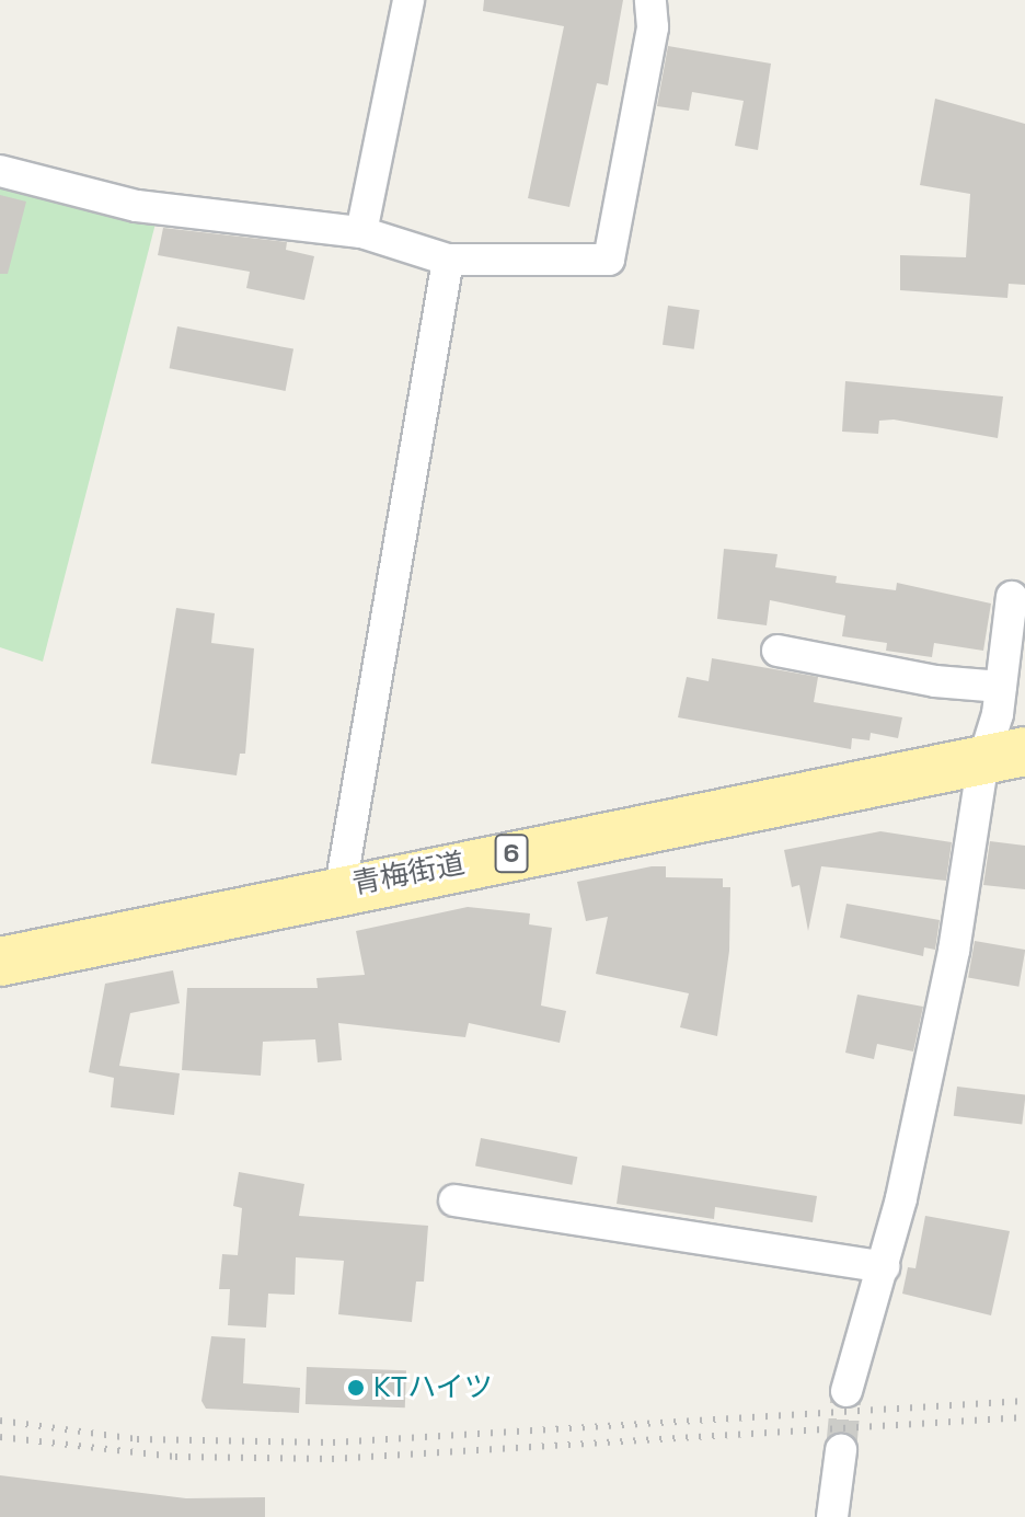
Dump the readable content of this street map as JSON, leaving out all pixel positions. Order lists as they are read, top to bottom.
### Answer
{
  "streets": {
    "main road": ["6", "青梅街道"]
  },
  "places": ["KTハイツ"]
}
